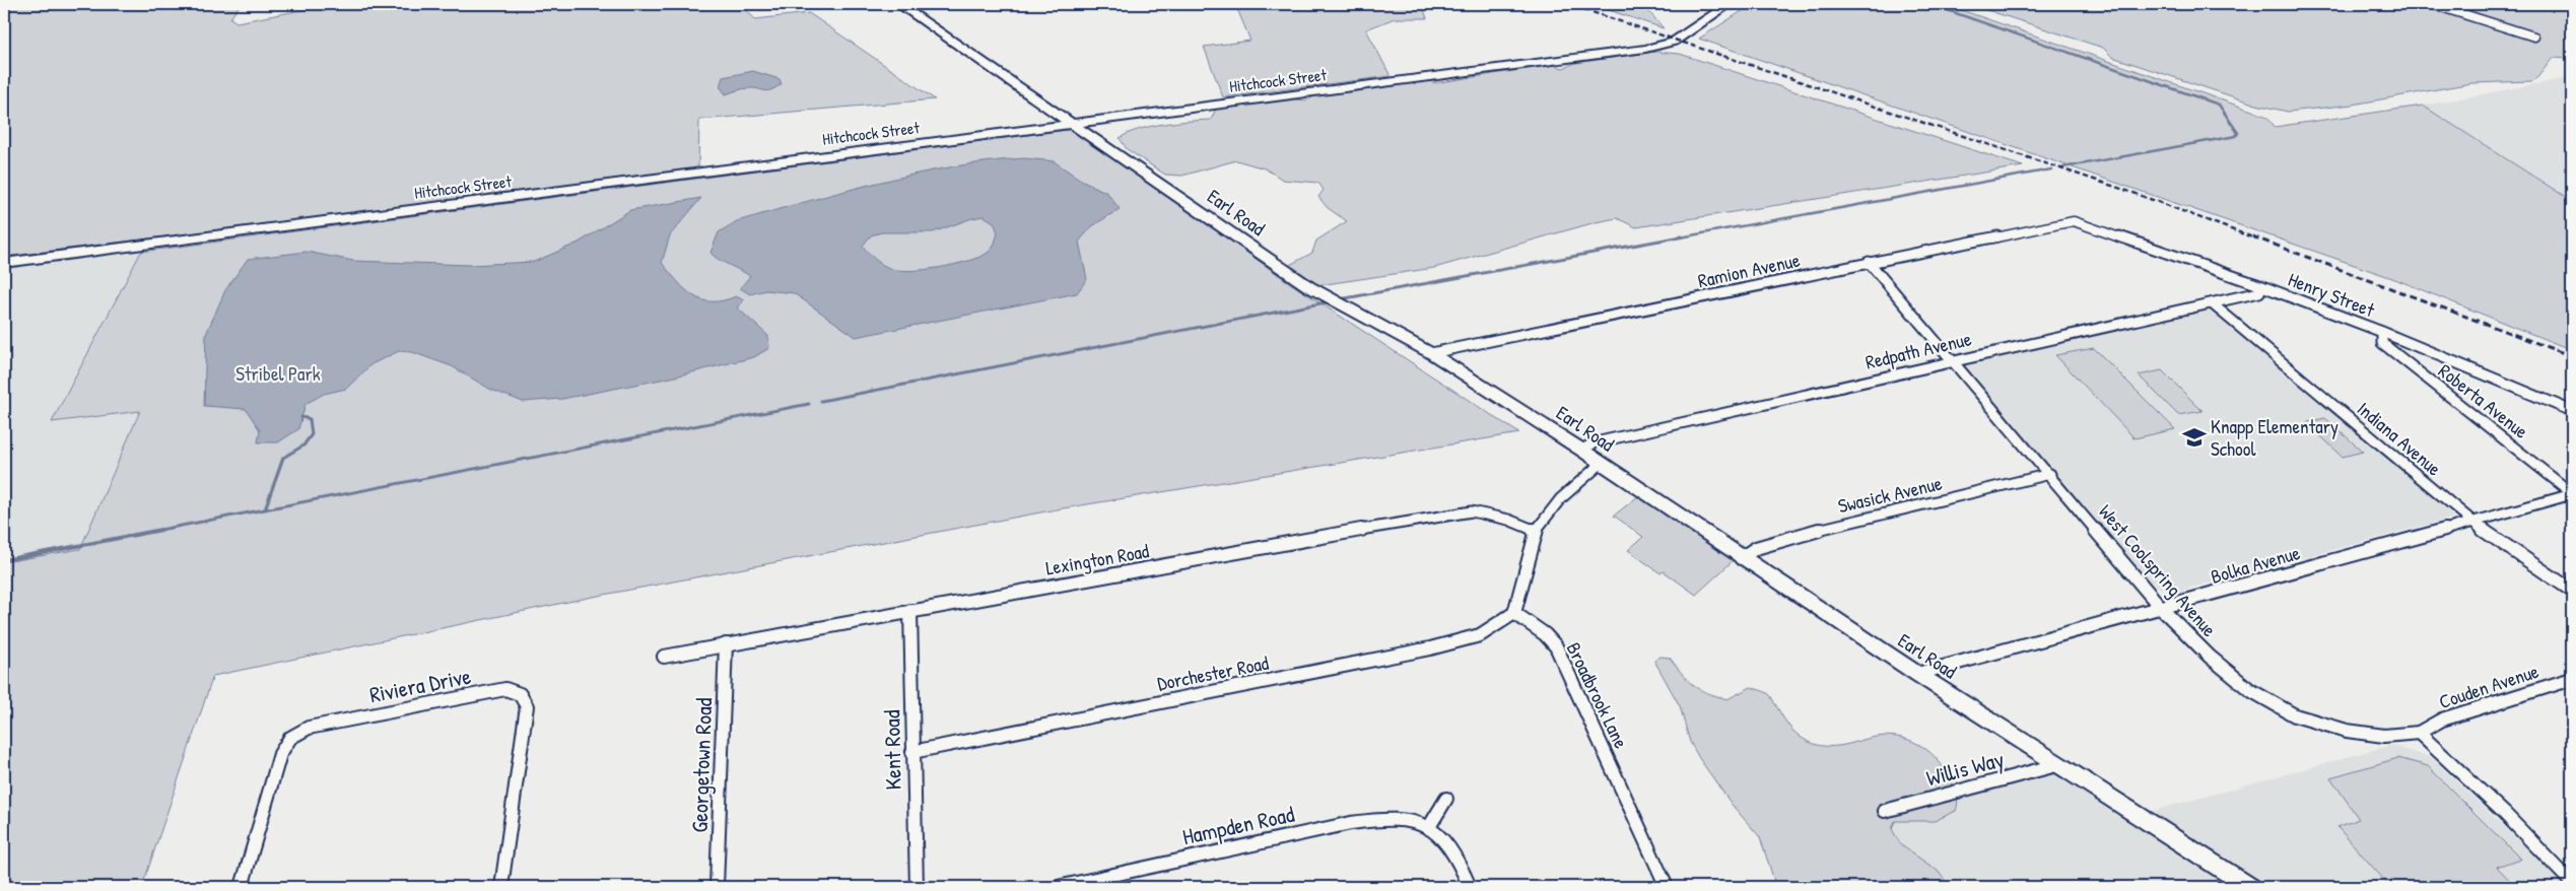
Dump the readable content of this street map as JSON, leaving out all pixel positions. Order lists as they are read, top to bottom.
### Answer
{
  "streets": {
    "street": [
      "Hitchcock Street",
      "Earl Road",
      "Ramion Avenue",
      "Henry Street",
      "Redpath Avenue",
      "Roberta Avenue",
      "Indiana Avenue",
      "Swasick Avenue",
      "Lexington Road",
      "Bolka Avenue",
      "West Coolspring Avenue",
      "Dorchester Road",
      "Riviera Drive",
      "Couden Avenue",
      "Broadbrook Lane",
      "Kent Road",
      "Georgetown Road",
      "Willis Way",
      "Hampden Road"
    ]
  },
  "crossings": [
    ["Hitchcock Street", "Earl Road"],
    ["Earl Road", "Ramion Avenue"],
    ["Earl Road", "Redpath Avenue"],
    ["Earl Road", "Swasick Avenue"],
    ["Earl Road", "Bolka Avenue"],
    ["Earl Road", "Willis Way"],
    ["Ramion Avenue", "Henry Street"],
    ["Ramion Avenue", "West Coolspring Avenue"],
    ["Henry Street", "Redpath Avenue"],
    ["Henry Street", "Roberta Avenue"],
    ["Redpath Avenue", "Indiana Avenue"],
    ["Redpath Avenue", "West Coolspring Avenue"],
    ["Roberta Avenue", "Bolka Avenue"],
    ["Indiana Avenue", "Bolka Avenue"],
    ["Swasick Avenue", "West Coolspring Avenue"],
    ["Lexington Road", "Kent Road"],
    ["Lexington Road", "Georgetown Road"],
    ["Bolka Avenue", "West Coolspring Avenue"],
    ["West Coolspring Avenue", "Couden Avenue"],
    ["Dorchester Road", "Broadbrook Lane"],
    ["Dorchester Road", "Kent Road"]
  ],
  "parks": ["Stribel Park"],
  "places": {
    "school or university": ["Knapp Elementary School"]
  }
}
